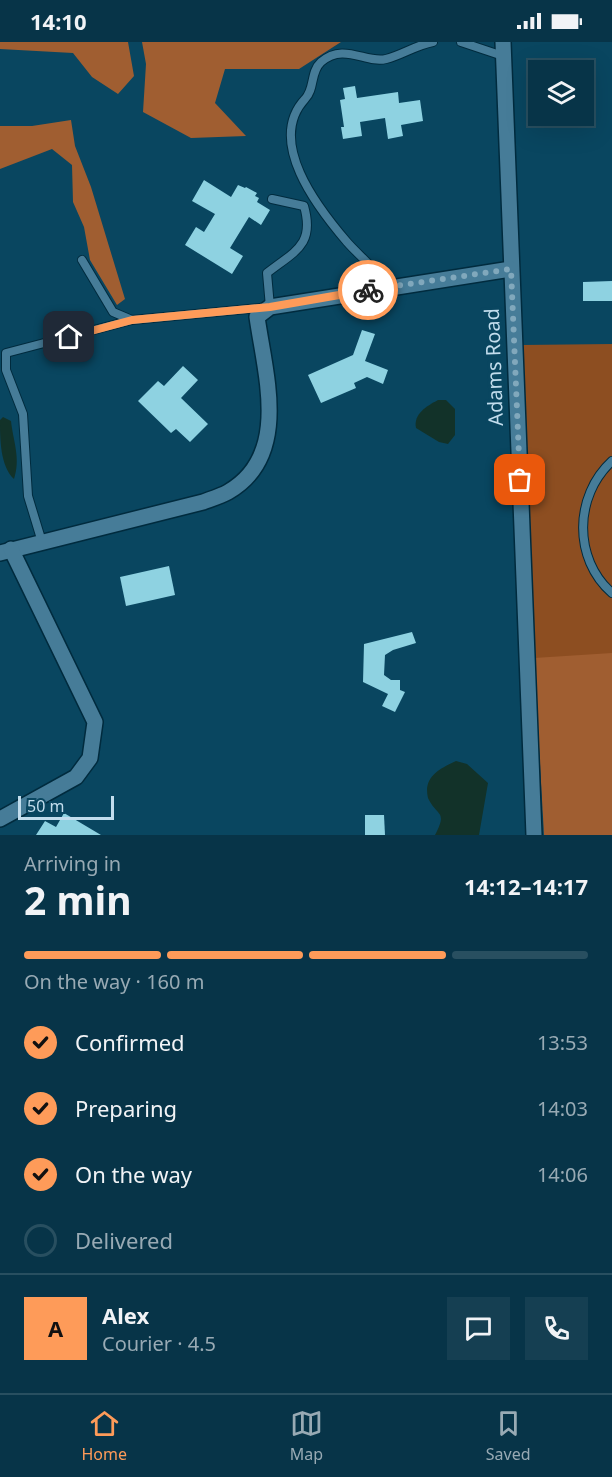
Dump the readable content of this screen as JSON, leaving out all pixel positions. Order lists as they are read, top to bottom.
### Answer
{
  "streets": {
    "street": ["Adams Road"]
  },
  "scale_bar": "50 m",
  "page": {
    "status": "14:10",
    "scale": "50 m",
    "heading": ["2 min", "Arriving in", "14:12–14:17"],
    "panel": ["Alex", "Courier · 4.5"],
    "bar": "On the way · 160 m",
    "list": [
      ["Confirmed", "13:53"],
      ["Preparing", "14:03"],
      ["On the way", "14:06"],
      "Delivered"
    ],
    "round": "A",
    "tabs": ["Home", "Map", "Saved"]
  }
}
